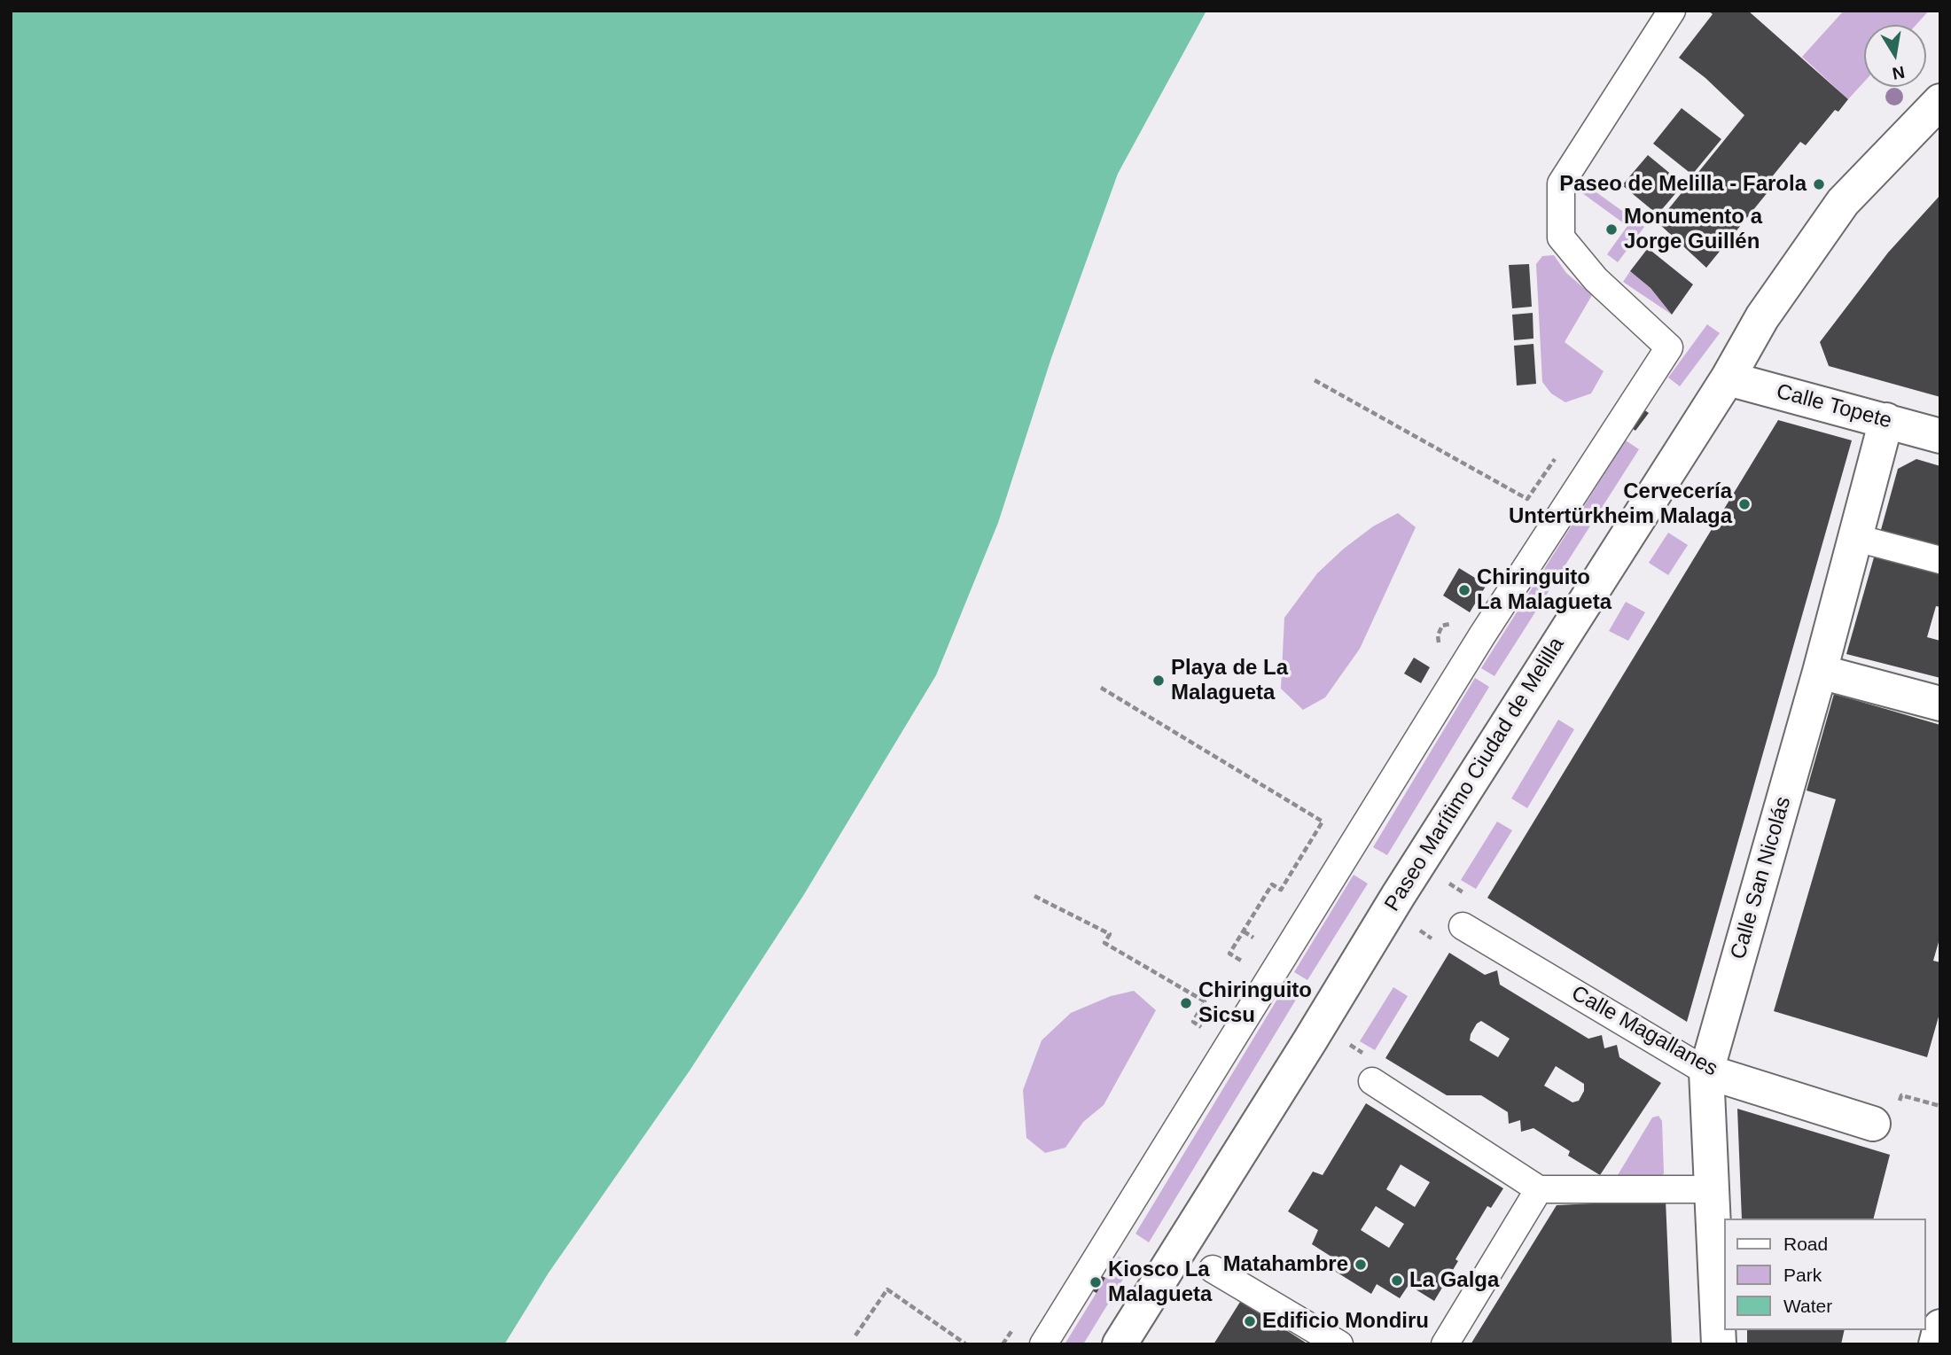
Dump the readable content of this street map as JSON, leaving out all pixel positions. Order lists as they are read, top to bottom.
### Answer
{
  "streets": {
    "street": [
      "Calle Topete",
      "Paseo Marítimo Ciudad de Melilla",
      "Calle San Nicolás",
      "Calle Magallanes"
    ]
  },
  "crossings": [
    ["Calle Topete", "Paseo Marítimo Ciudad de Melilla"],
    ["Calle Topete", "Calle San Nicolás"],
    ["Calle San Nicolás", "Calle Magallanes"]
  ],
  "places": [
    "Paseo de Melilla - Farola",
    "Monumento a Jorge Guillén",
    "Cervecería Untertürkheim Malaga",
    "Chiringuito La Malagueta",
    "Playa de La Malagueta",
    "Chiringuito Sicsu",
    "Matahambre",
    "La Galga",
    "Kiosco La Malagueta",
    "Edificio Mondiru"
  ],
  "legend": ["Road", "Park", "Water"],
  "north": "bottom"
}
